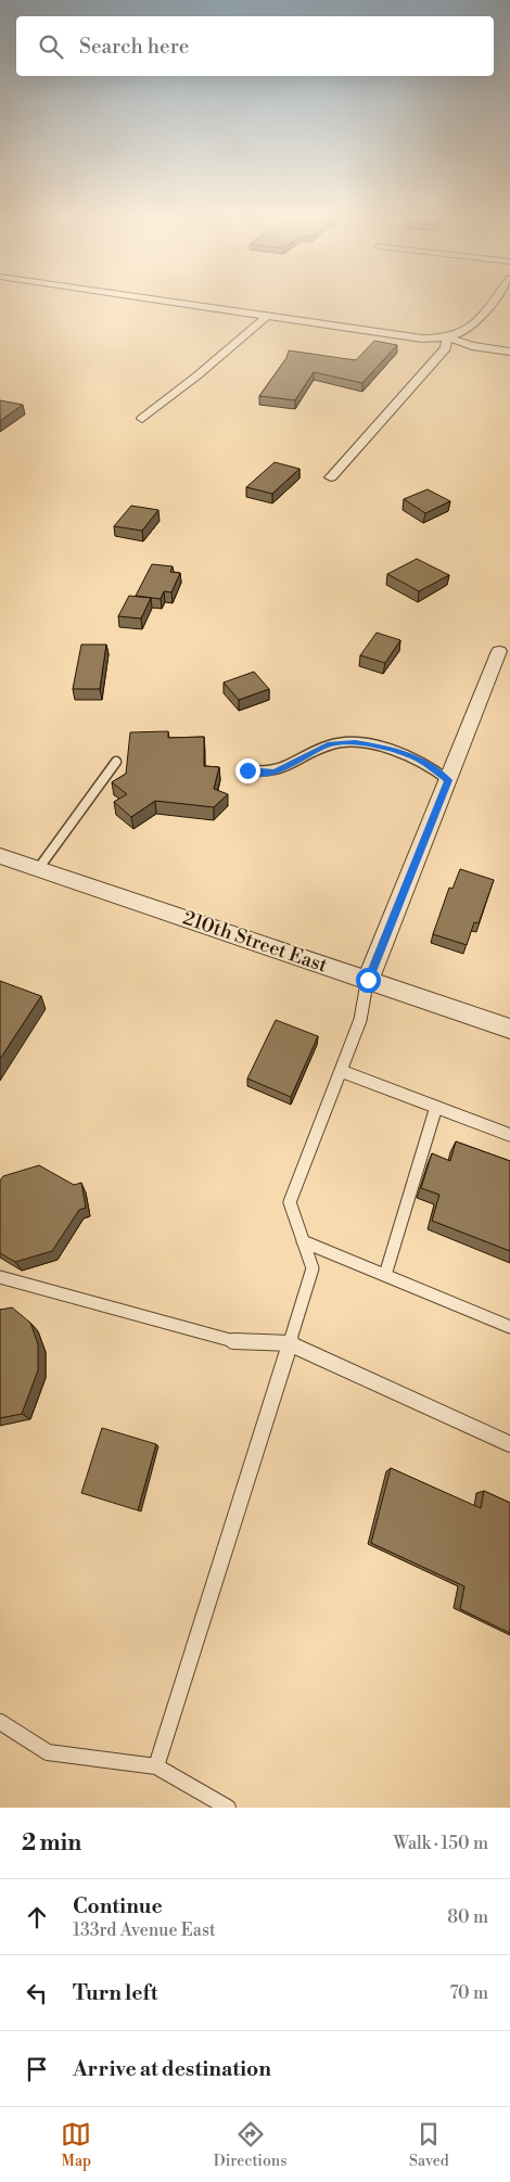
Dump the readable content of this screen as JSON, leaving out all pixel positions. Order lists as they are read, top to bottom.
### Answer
{
  "streets": {
    "street": ["210th Street East"]
  },
  "page": {
    "search": "Search here",
    "heading": ["2 min", "Walk · 150 m"],
    "list": [
      ["Continue", "133rd Avenue East", "80 m"],
      ["Turn left", "70 m"],
      "Arrive at destination"
    ],
    "nav": ["Map", "Directions", "Saved"]
  }
}
